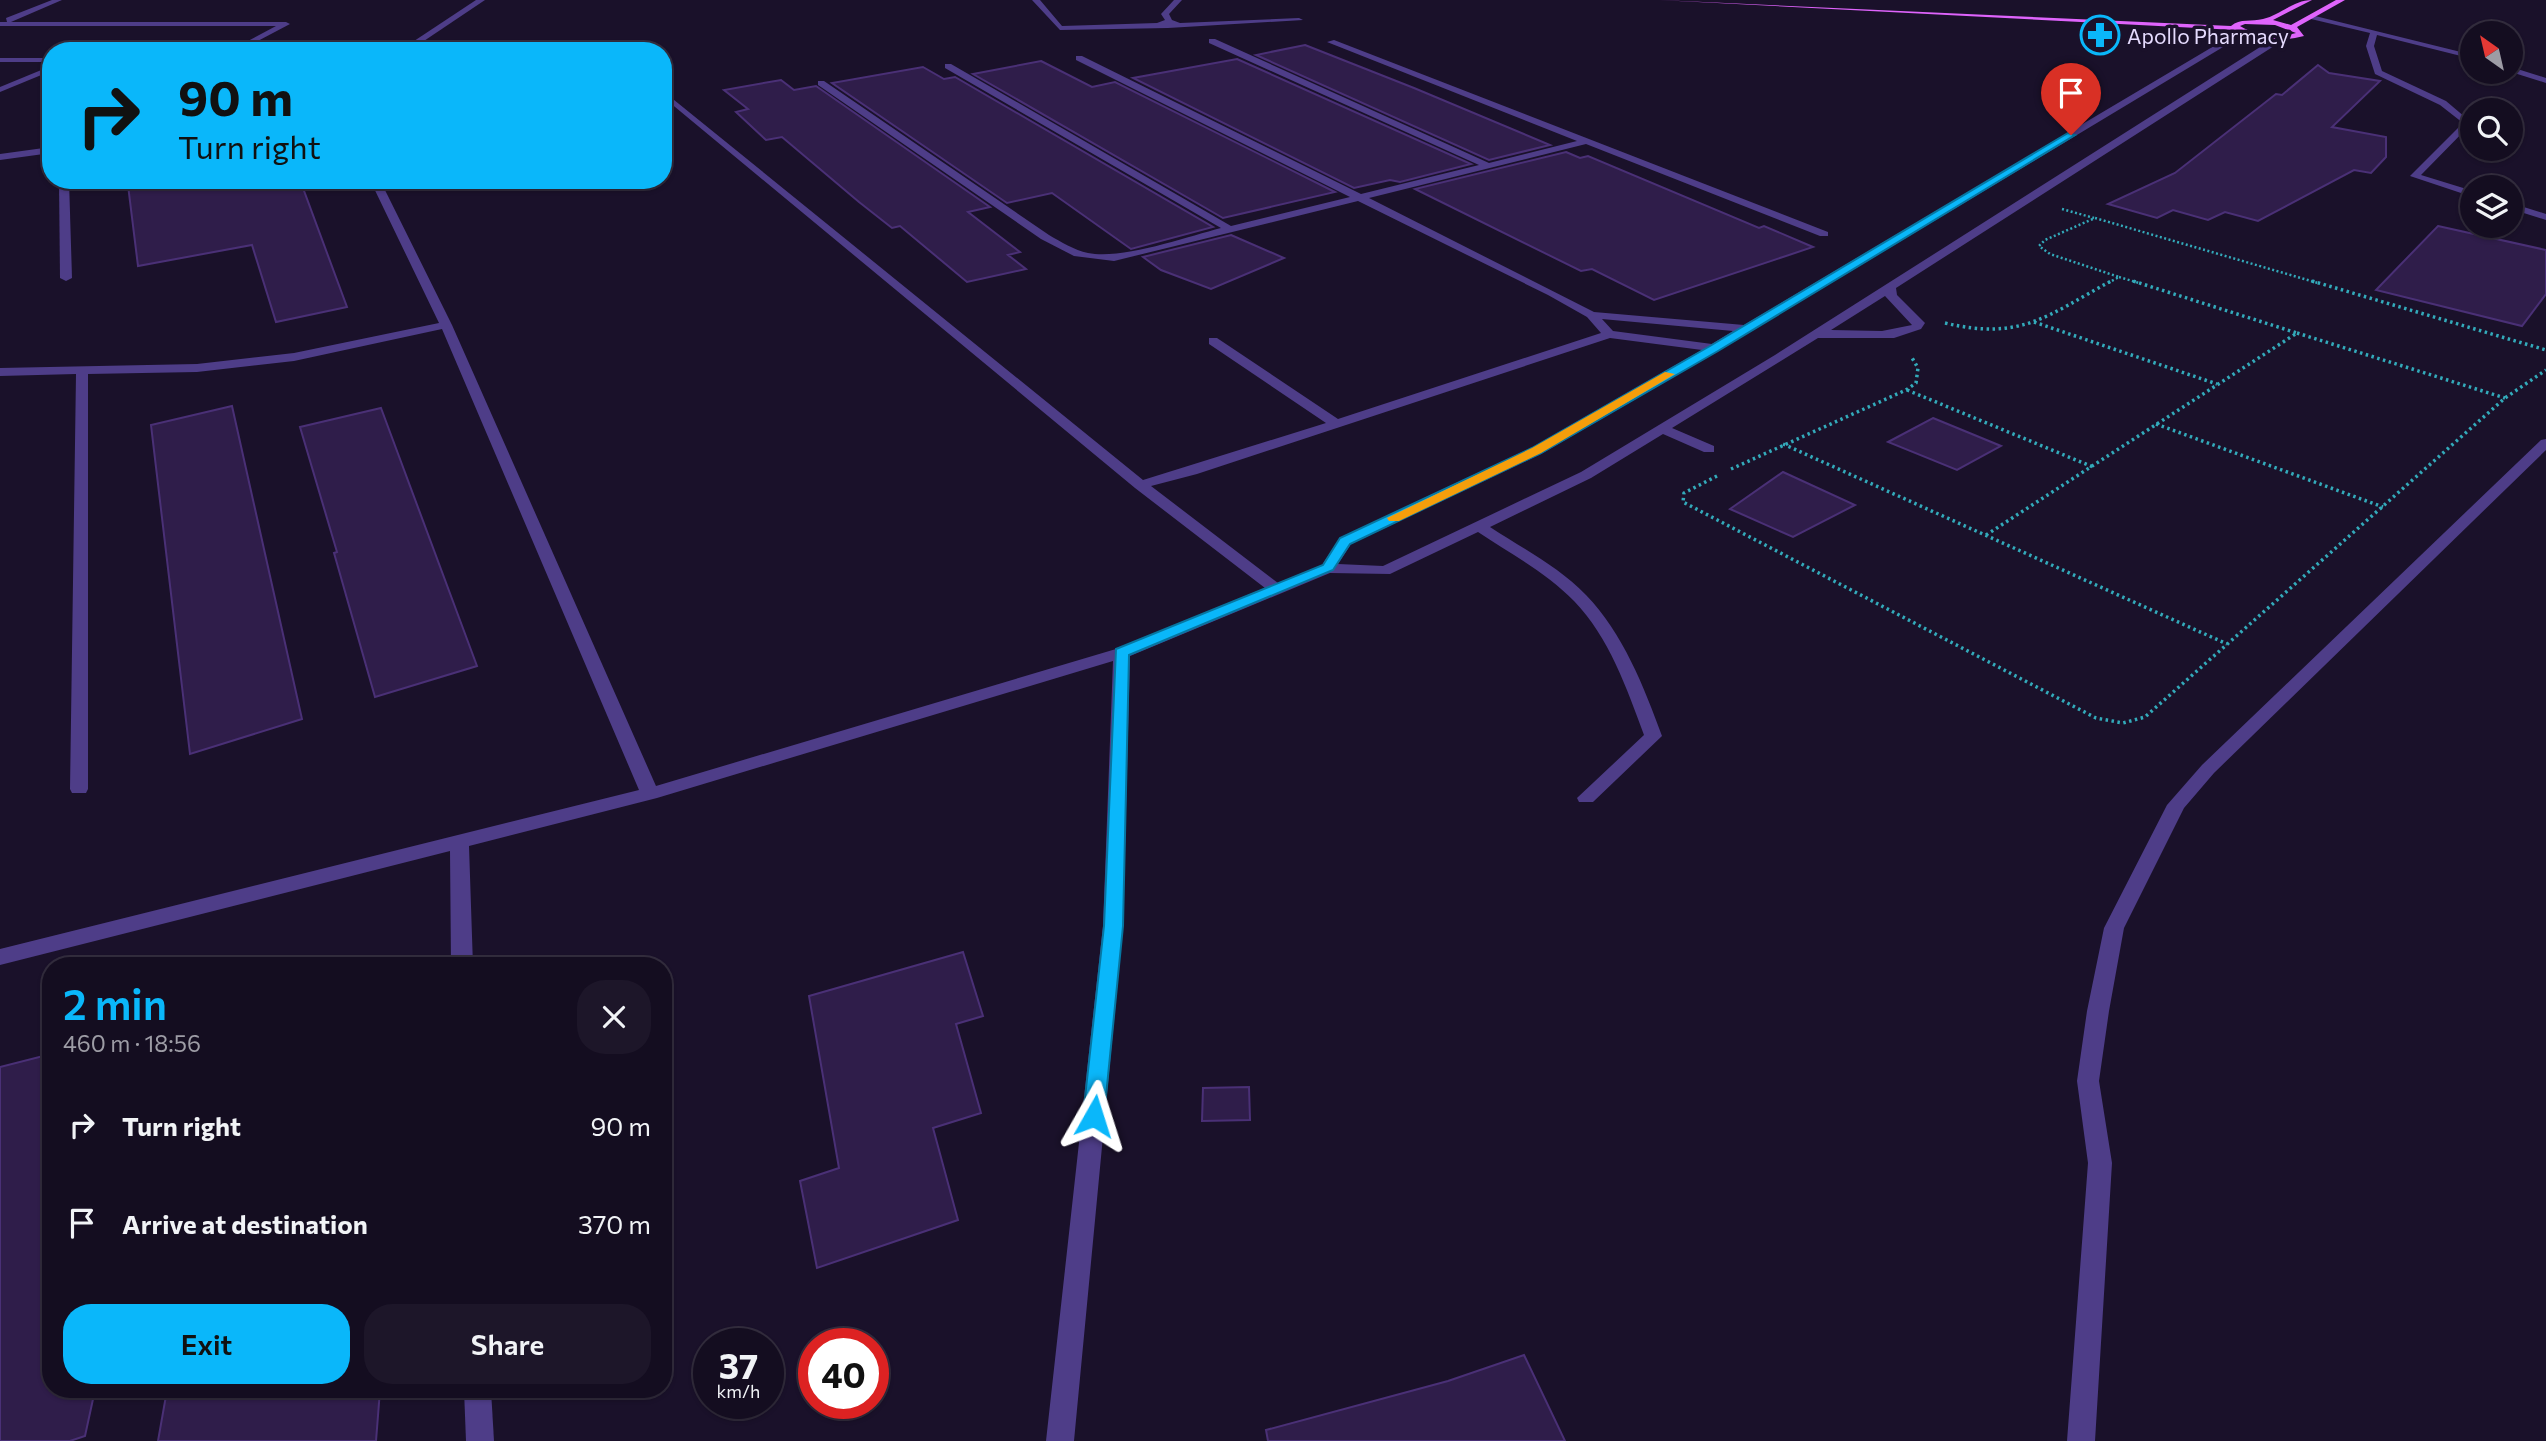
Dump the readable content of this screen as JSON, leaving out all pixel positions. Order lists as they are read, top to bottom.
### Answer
{
  "places": {
    "pharmacy": ["Apollo Pharmacy"]
  },
  "north": "top left",
  "page": {
    "turn": ["90 m", "Turn right"],
    "heading": ["2 min", "460 m · 18:56"],
    "list": [
      {
        "name": "Turn right",
        "value": "90 m"
      },
      {
        "name": "Arrive at destination",
        "value": "370 m"
      }
    ],
    "buttons": ["Exit", "Share"],
    "speed": "37 km/h",
    "limit": "40"
  }
}
